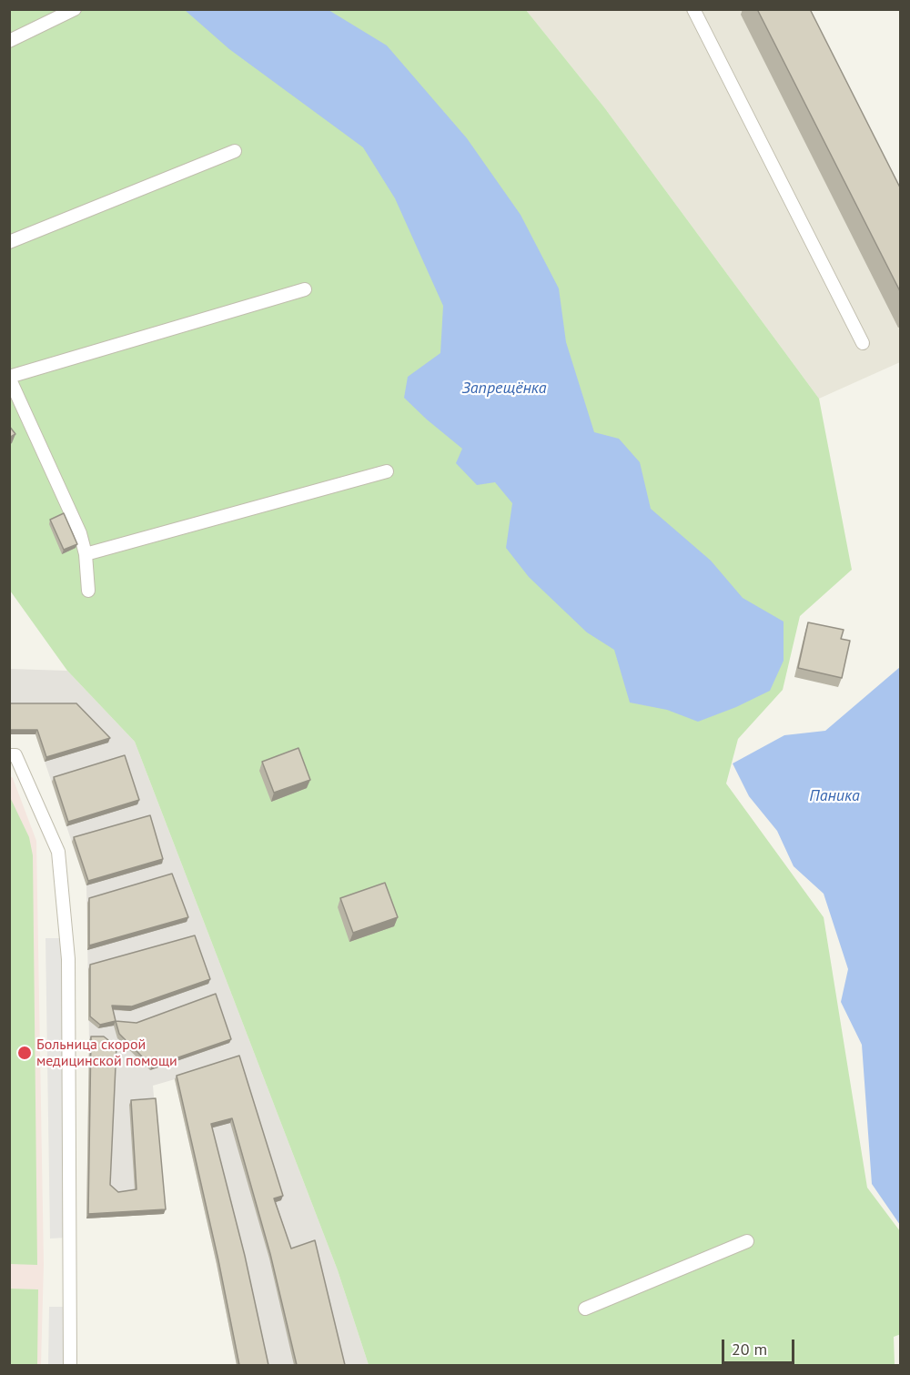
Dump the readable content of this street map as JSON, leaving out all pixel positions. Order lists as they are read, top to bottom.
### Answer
{
  "water": ["Запрещёнка", "Паника"],
  "places": ["Больница скорой медицинской помощи"],
  "scale_bar": "20 m"
}
